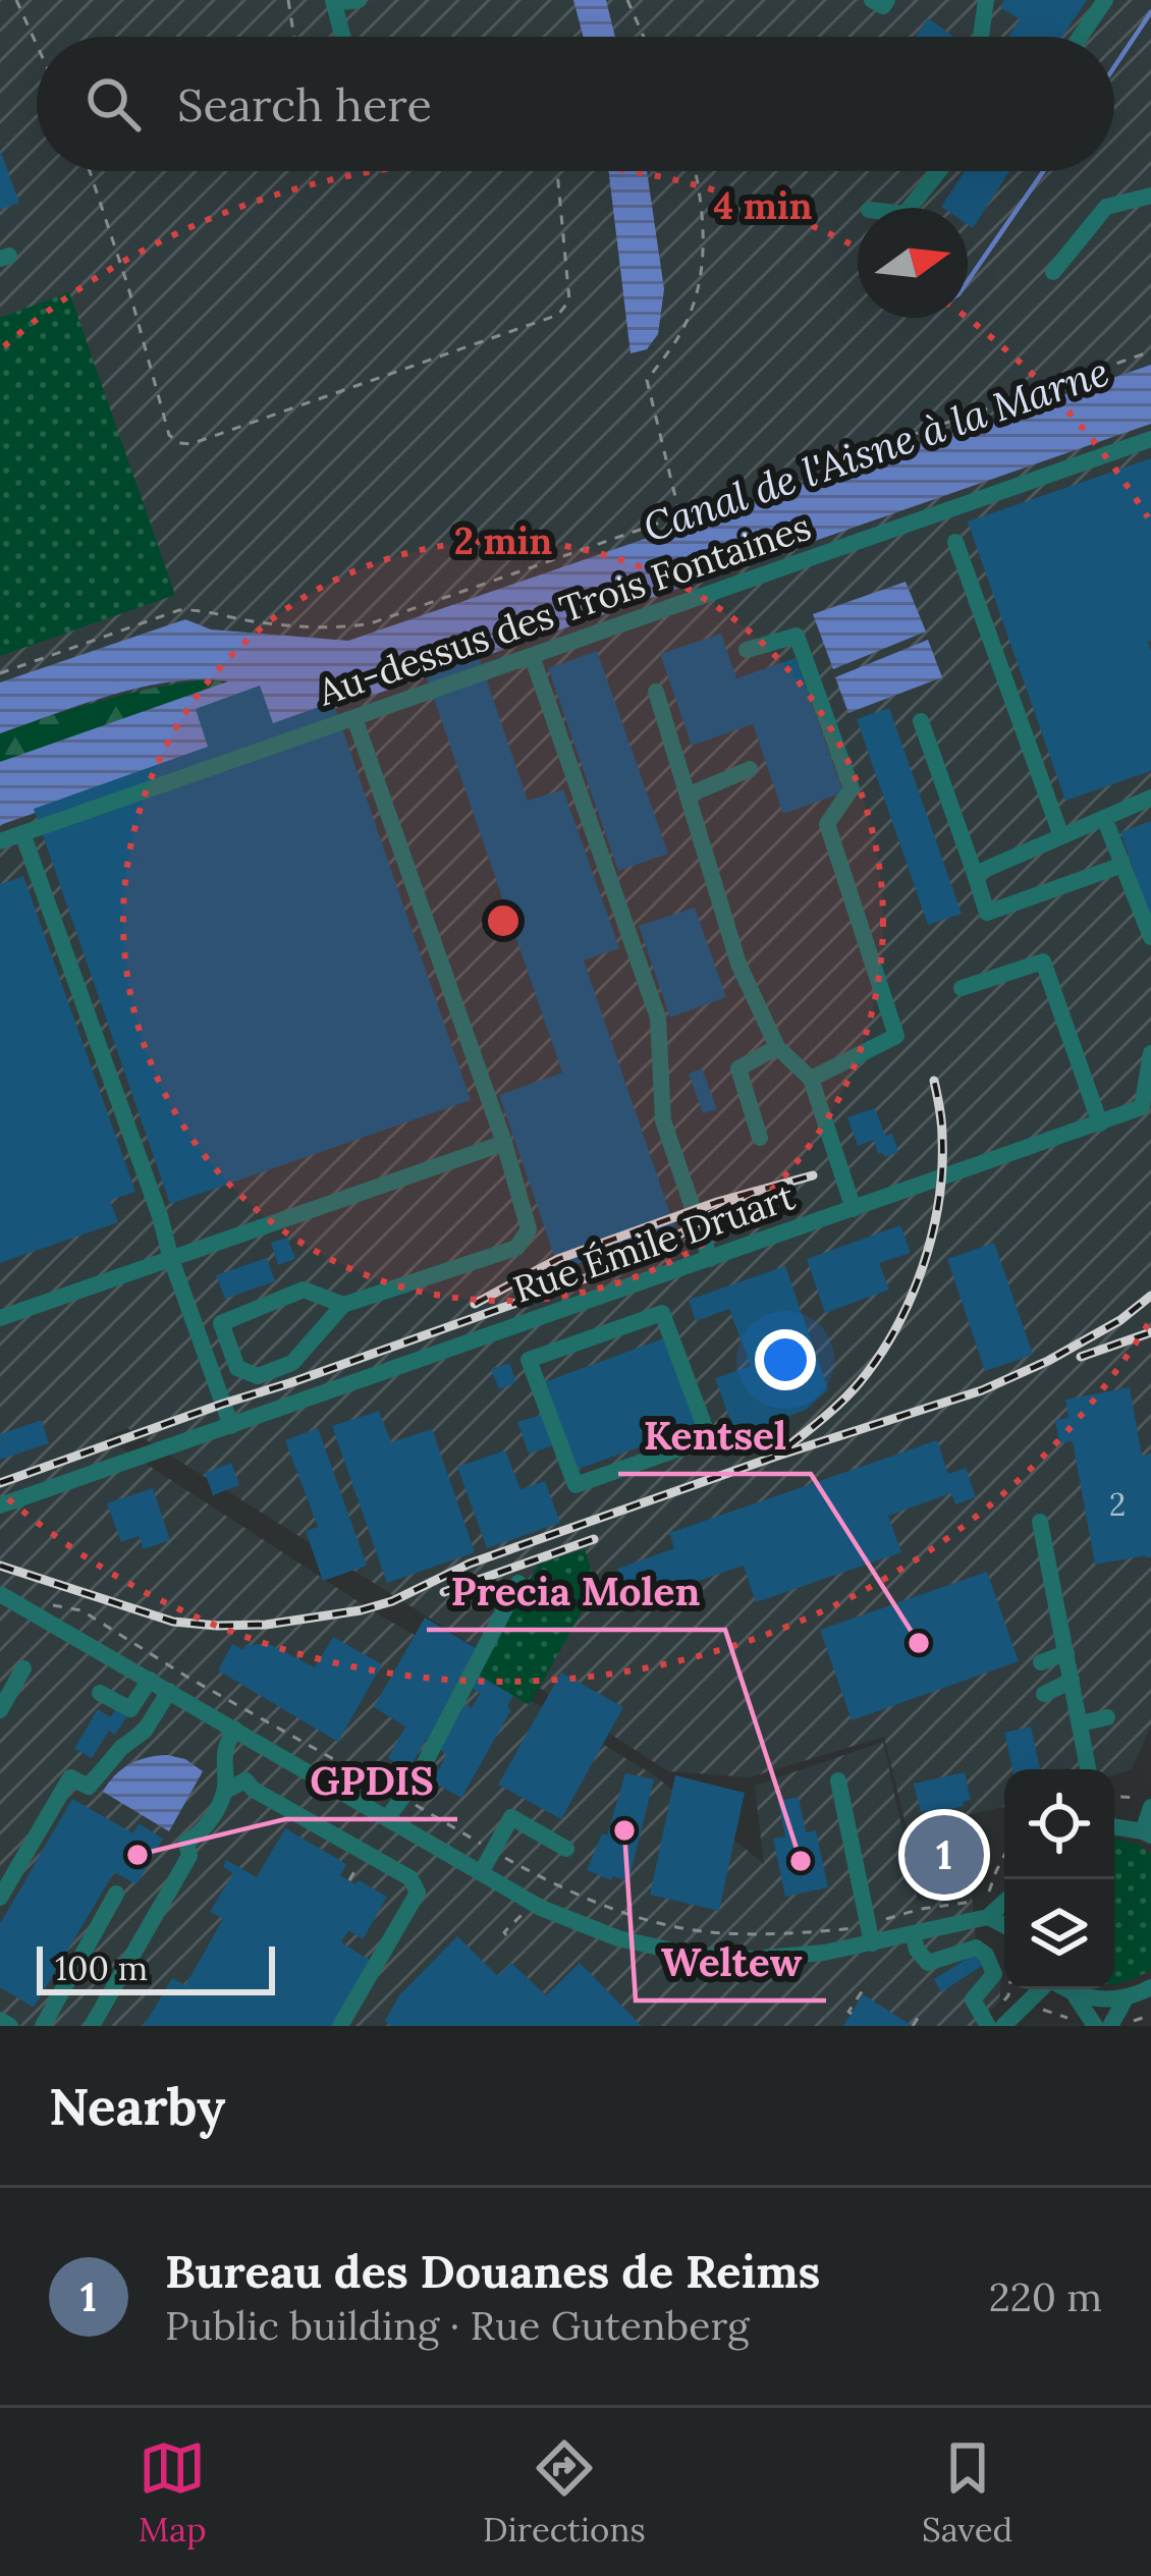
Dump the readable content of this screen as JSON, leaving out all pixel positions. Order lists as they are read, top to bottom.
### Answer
{
  "streets": {
    "street": ["Au-dessus des Trois Fontaines", "Rue Émile Druart"]
  },
  "water": ["Canal de l'Aisne à la Marne"],
  "places": [
    "Kentsel",
    "Weltew",
    "GPDIS",
    "Precia Molen"
  ],
  "house_numbers": ["2"],
  "scale_bar": "100 m",
  "north": "right",
  "page": {
    "search": "Search here",
    "pins": "1",
    "scale": "100 m",
    "heading": "Nearby",
    "list": [
      {
        "mark": "1",
        "name": "Bureau des Douanes de Reims",
        "note": "Public building · Rue Gutenberg",
        "value": "220 m"
      }
    ],
    "nav": ["Map", "Directions", "Saved"]
  },
  "rings": ["4 min", "2 min"]
}
